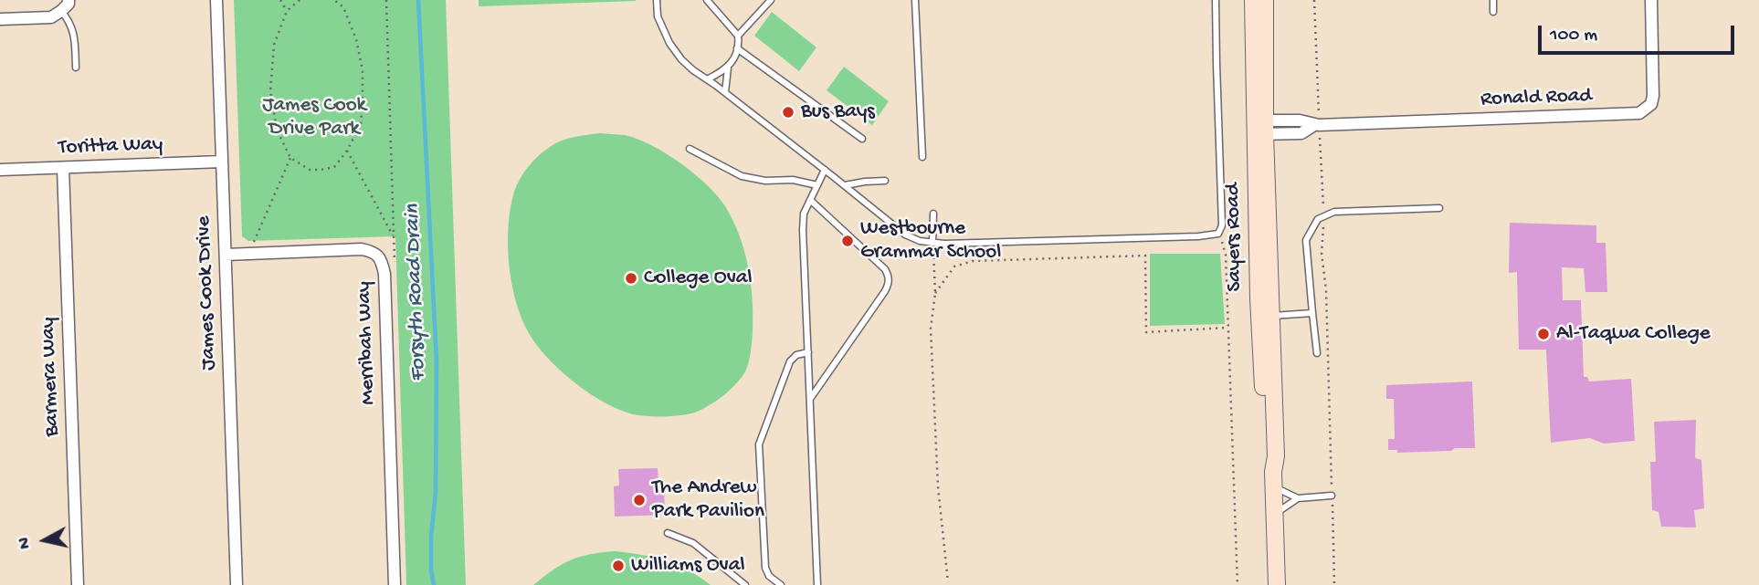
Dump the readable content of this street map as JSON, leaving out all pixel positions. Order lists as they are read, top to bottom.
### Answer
{
  "streets": {
    "main road": ["Sayers Road"],
    "street": [
      "Ronald Road",
      "Toritta Way",
      "James Cook Drive",
      "Merribah Way",
      "Barmera Way"
    ]
  },
  "crossings": [
    ["Ronald Road", "Sayers Road"],
    ["Toritta Way", "James Cook Drive"],
    ["Toritta Way", "Barmera Way"],
    ["James Cook Drive", "Merribah Way"]
  ],
  "water": ["Forsyth Road Drain"],
  "parks": ["James Cook Drive Park"],
  "places": [
    "Bus Bays",
    "Westbourne Grammar School",
    "College Oval",
    "Al-Taqwa College",
    "The Andrew Park Pavilion",
    "Williams Oval"
  ],
  "scale_bar": "100 m",
  "north": "left"
}
